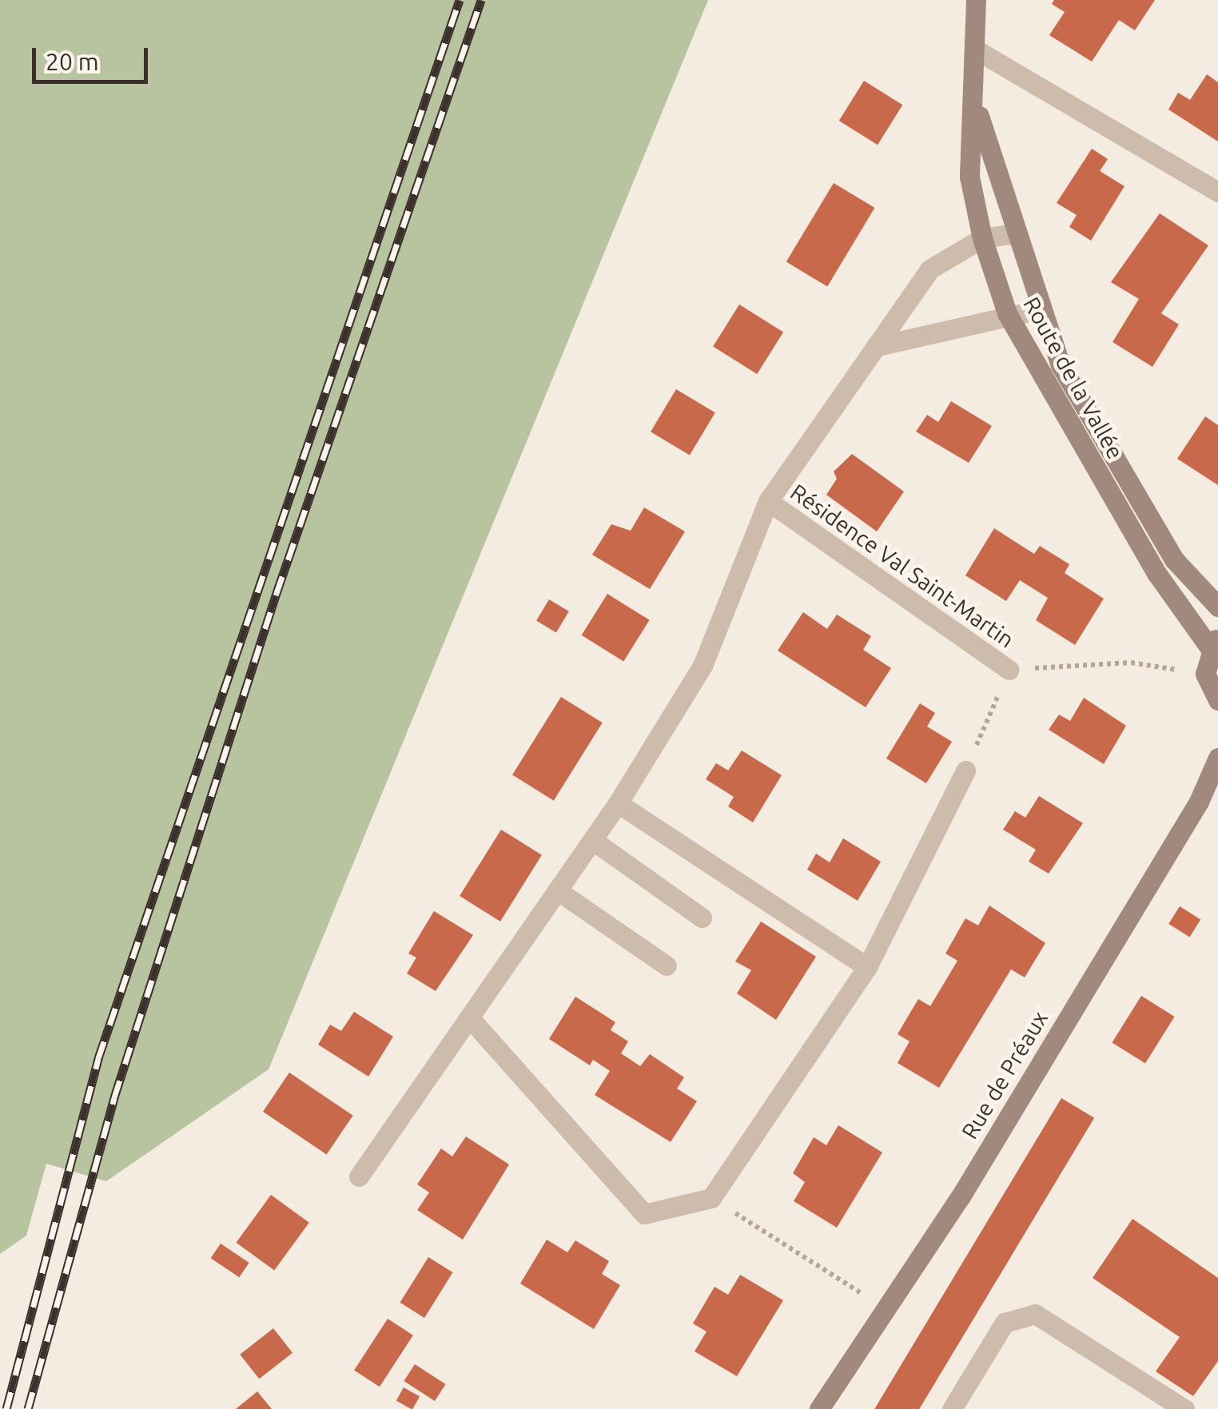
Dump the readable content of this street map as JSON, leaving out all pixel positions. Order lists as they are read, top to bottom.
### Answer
{
  "streets": {
    "street": ["Route de la Vallée", "Résidence Val Saint-Martin", "Rue de Préaux"]
  },
  "crossings": [
    ["Route de la Vallée", "Résidence Val Saint-Martin"]
  ],
  "scale_bar": "20 m"
}
